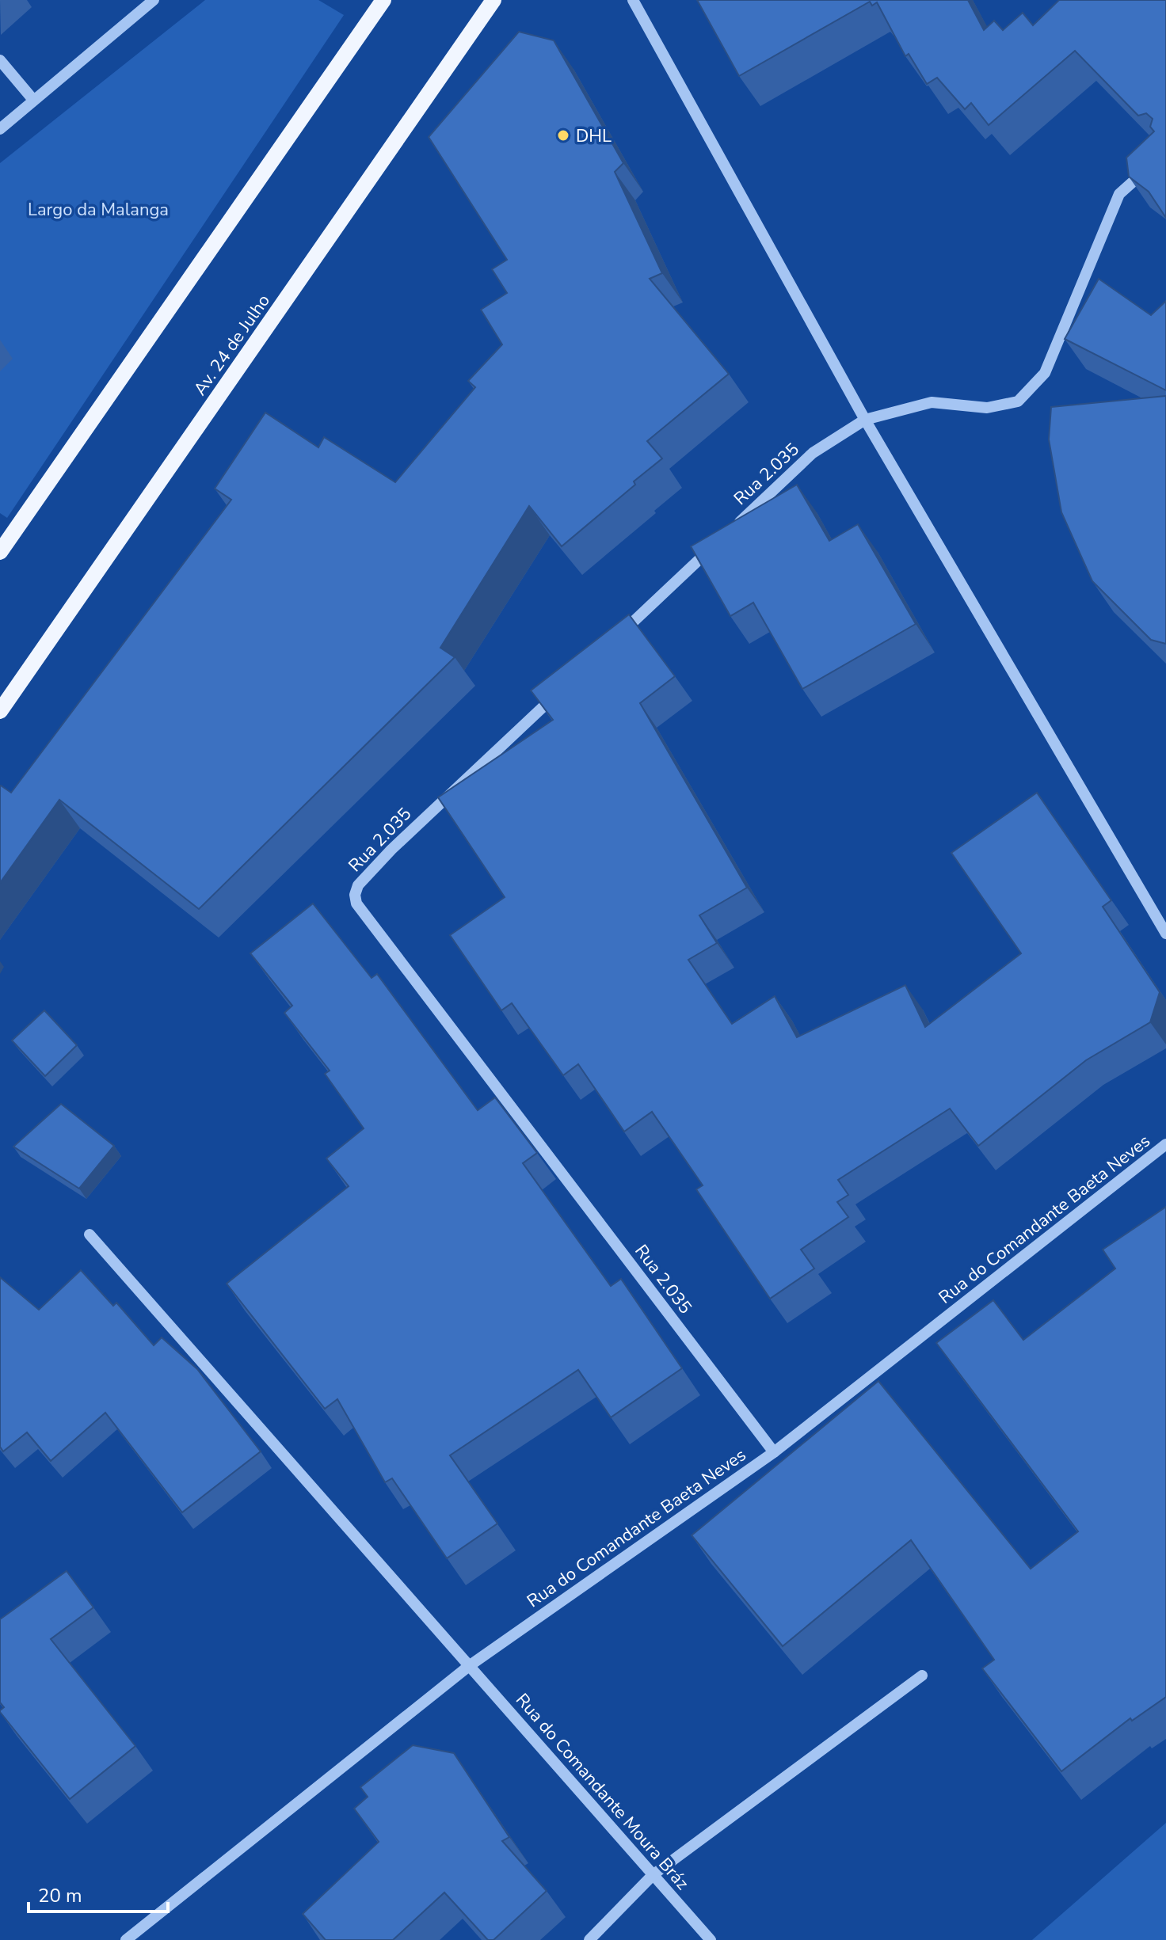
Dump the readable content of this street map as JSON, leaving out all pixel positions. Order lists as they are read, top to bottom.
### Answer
{
  "streets": {
    "main road": ["Av. 24 de Julho"],
    "street": ["Rua 2.035", "Rua do Comandante Baeta Neves", "Rua do Comandante Moura Bráz"]
  },
  "crossings": [
    ["Rua 2.035", "Rua do Comandante Baeta Neves"],
    ["Rua do Comandante Baeta Neves", "Rua do Comandante Moura Bráz"]
  ],
  "parks": ["Largo da Malanga"],
  "places": ["DHL"],
  "scale_bar": "20 m"
}
